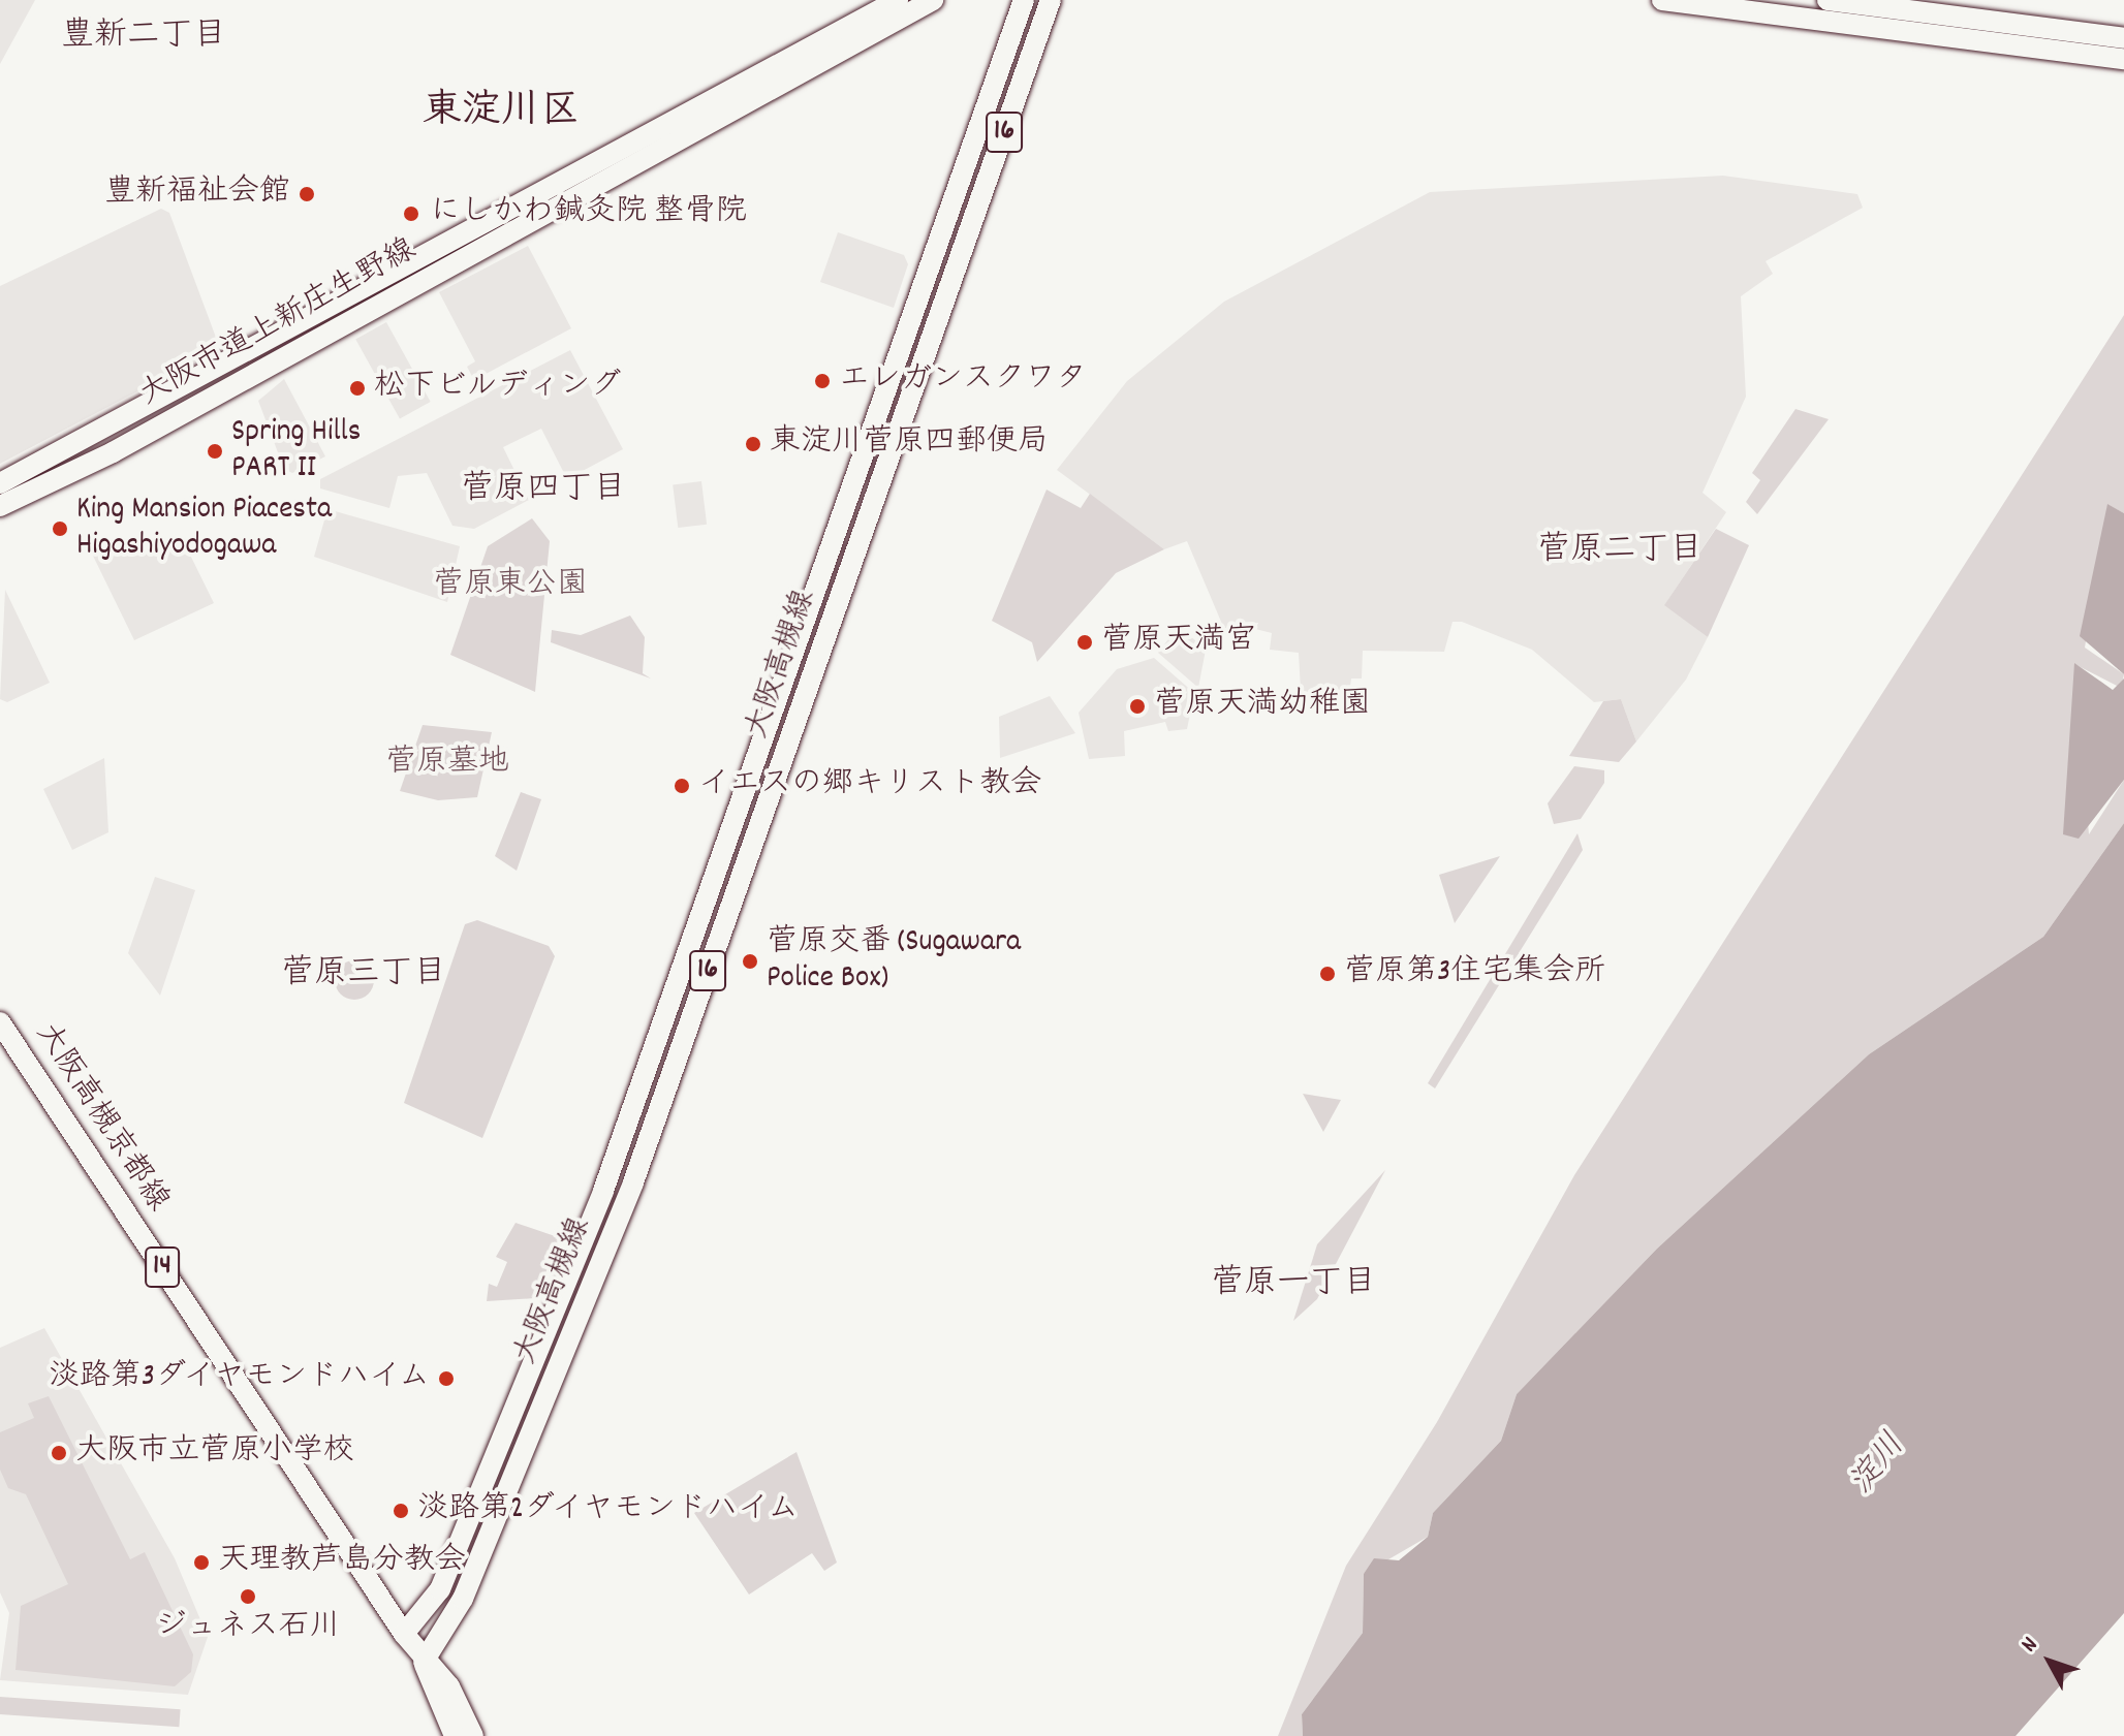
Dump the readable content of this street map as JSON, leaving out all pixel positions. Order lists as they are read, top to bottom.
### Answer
{
  "streets": {
    "main road": [
      "16",
      "大阪市道上新庄生野線",
      "大阪高槻線",
      "大阪高槻京都線",
      "14"
    ]
  },
  "crossings": [
    ["大阪高槻線", "大阪高槻京都線"]
  ],
  "districts": [
    "豊新二丁目",
    "東淀川区",
    "菅原四丁目",
    "菅原二丁目",
    "菅原三丁目",
    "菅原一丁目"
  ],
  "water": ["淀川"],
  "parks": ["菅原東公園", "菅原墓地"],
  "places": [
    "豊新福祉会館",
    "にしかわ鍼灸院 整骨院",
    "エレガンスクワタ",
    "松下ビルディング",
    "東淀川菅原四郵便局",
    "Spring Hills PART II",
    "King Mansion Piacesta Higashiyodogawa",
    "菅原天満宮",
    "菅原天満幼稚園",
    "イエスの郷キリスト教会",
    "菅原交番 (Sugawara Police Box)",
    "菅原第3住宅集会所",
    "淡路第3ダイヤモンドハイム",
    "大阪市立菅原小学校",
    "淡路第2ダイヤモンドハイム",
    "天理教芦島分教会",
    "ジュネス石川"
  ],
  "north": "top left"
}
